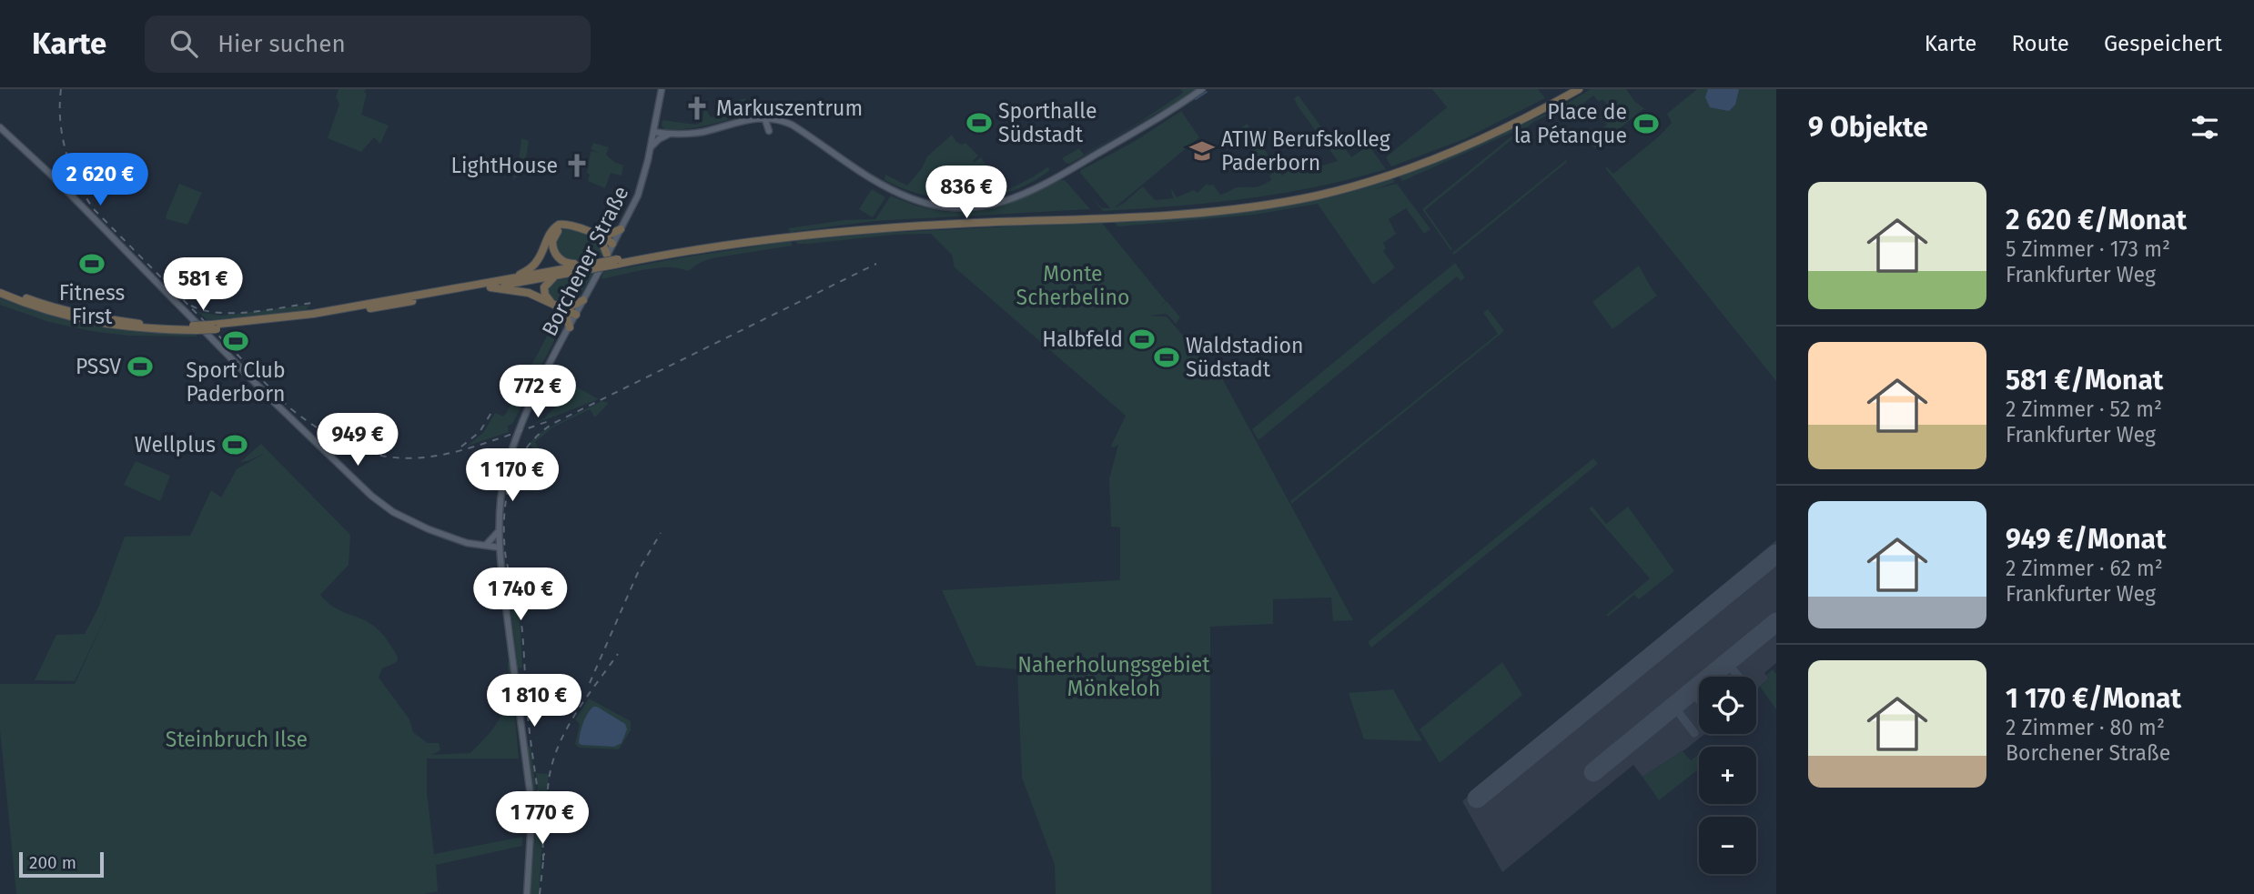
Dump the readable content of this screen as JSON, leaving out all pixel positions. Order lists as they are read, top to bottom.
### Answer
{
  "streets": {
    "main road": ["Borchener Straße"]
  },
  "parks": ["Monte Scherbelino", "Naherholungsgebiet Mönkeloh", "Steinbruch Ilse"],
  "places": {
    "church": ["Markuszentrum", "LightHouse"],
    "sports": [
      "Sporthalle Südstadt",
      "Place de la Pétanque",
      "Fitness First",
      "Halbfeld",
      "Sport Club Paderborn",
      "Waldstadion Südstadt",
      "PSSV",
      "Wellplus"
    ],
    "school or university": ["ATIW Berufskolleg Paderborn"]
  },
  "scale_bar": "200 m",
  "page": {
    "header": "Karte",
    "search": "Hier suchen",
    "nav": ["Karte", "Route", "Gespeichert"],
    "heading": "9 Objekte",
    "price": [
      "2 620 €",
      "836 €",
      "581 €",
      "772 €",
      "949 €",
      "1 170 €",
      "1 740 €",
      "1 810 €",
      "1 770 €"
    ],
    "list": [
      {
        "name": "2 620 €/Monat",
        "note": "5 Zimmer · 173 m² · Frankfurter Weg"
      },
      {
        "name": "581 €/Monat",
        "note": "2 Zimmer · 52 m² · Frankfurter Weg"
      },
      {
        "name": "949 €/Monat",
        "note": "2 Zimmer · 62 m² · Frankfurter Weg"
      },
      {
        "name": "1 170 €/Monat",
        "note": "2 Zimmer · 80 m² · Borchener Straße"
      }
    ],
    "map_buttons": ["+", "−"],
    "scale": "200 m"
  }
}
